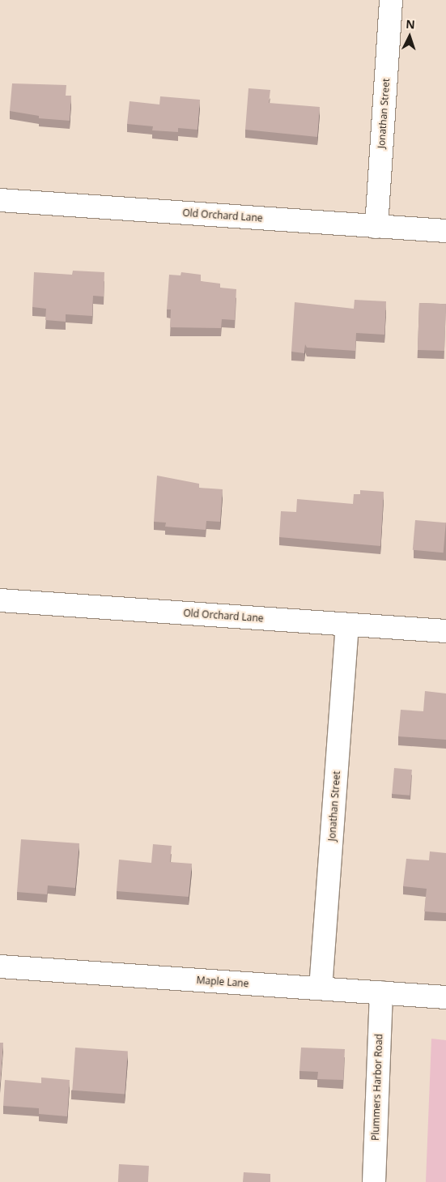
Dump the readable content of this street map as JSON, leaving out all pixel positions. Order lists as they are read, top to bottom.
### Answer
{
  "streets": {
    "street": [
      "Jonathan Street",
      "Old Orchard Lane",
      "Maple Lane",
      "Plummers Harbor Road"
    ]
  },
  "crossings": [
    ["Jonathan Street", "Old Orchard Lane"],
    ["Jonathan Street", "Maple Lane"],
    ["Maple Lane", "Plummers Harbor Road"]
  ],
  "north": "top"
}
